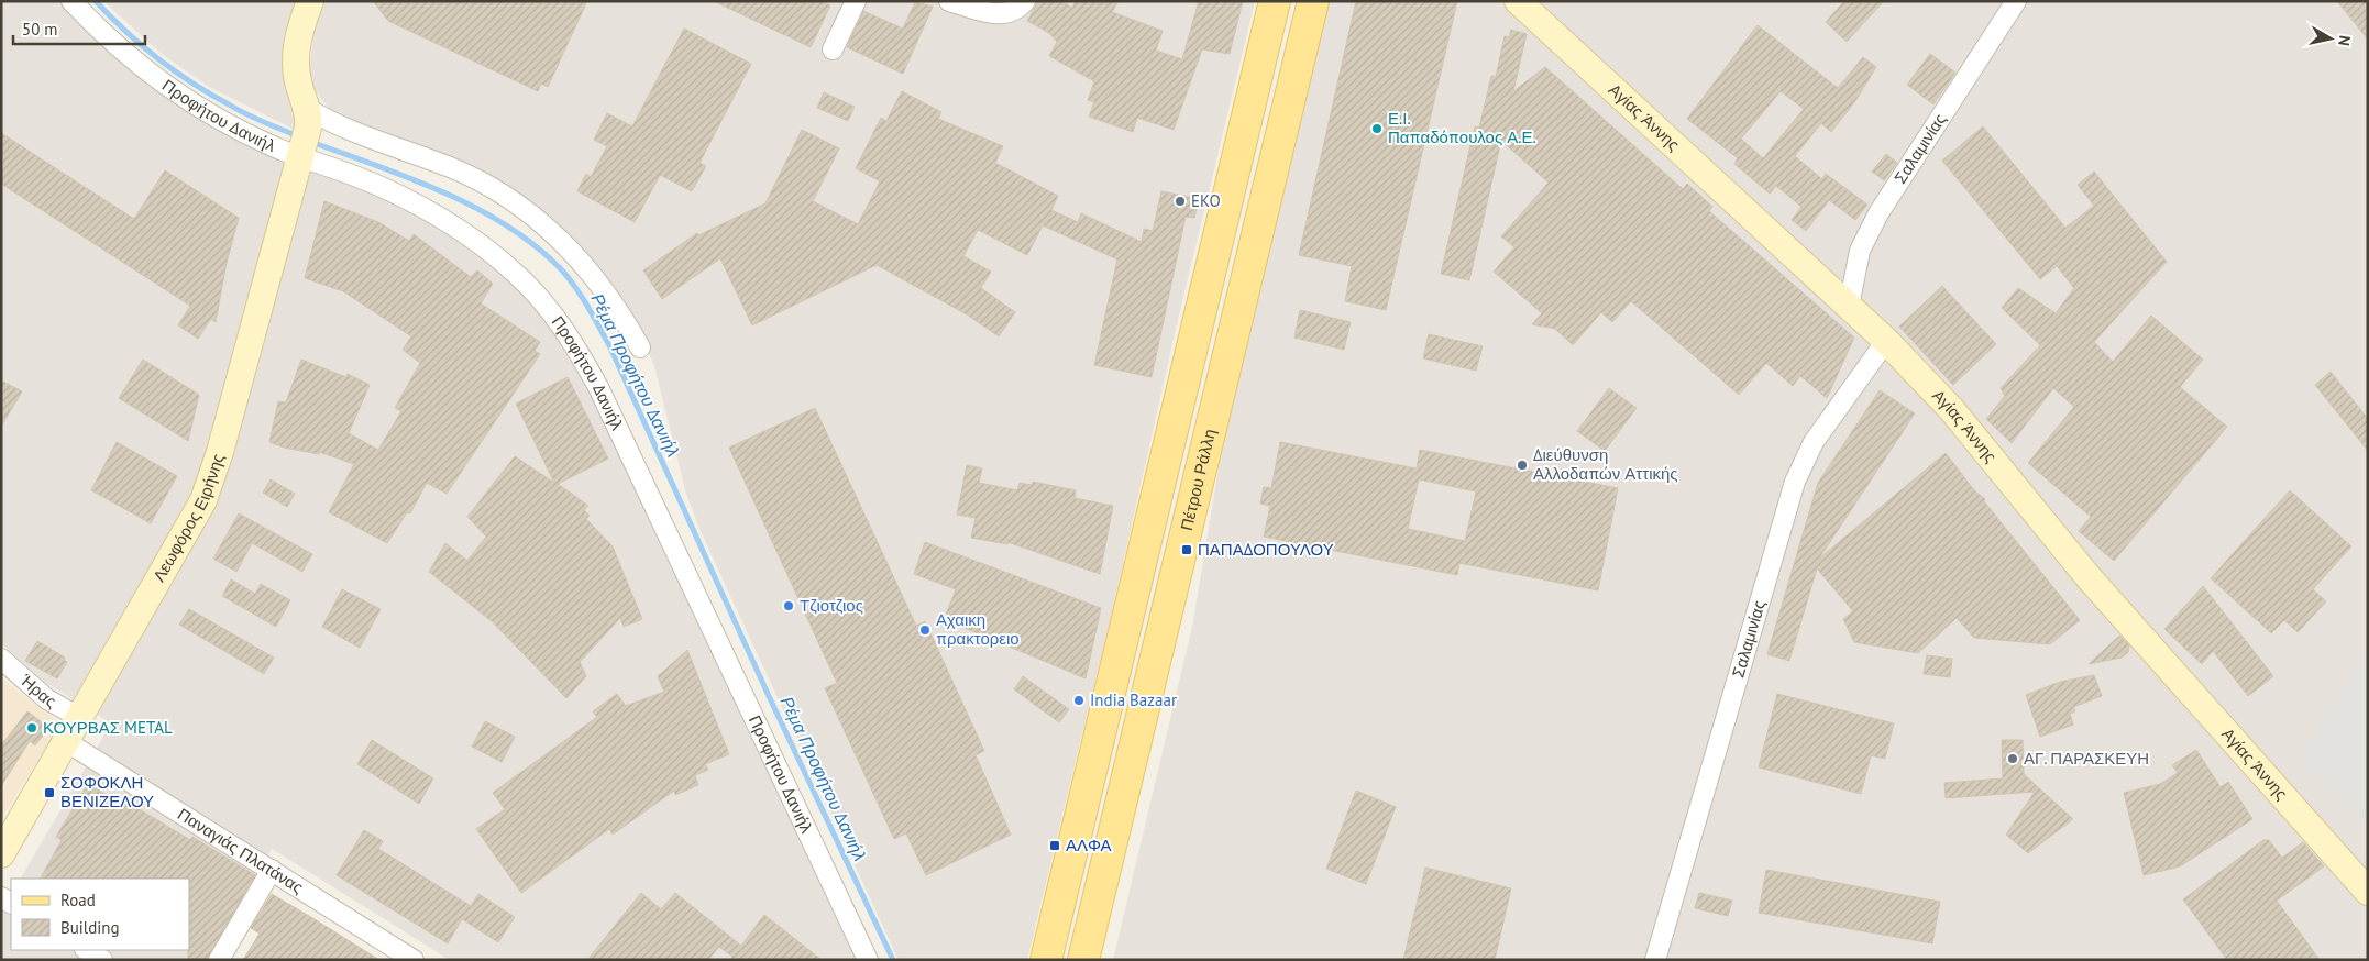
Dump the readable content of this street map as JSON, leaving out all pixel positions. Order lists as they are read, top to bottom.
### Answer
{
  "streets": {
    "main road": ["Πέτρου Ράλλη"],
    "street": [
      "Προφήτου Δανιήλ",
      "Αγίας Άννης",
      "Σαλαμινίας",
      "Λεωφόρος Ειρήνης",
      "Ήρας",
      "Παναγιάς Πλατάνας"
    ]
  },
  "crossings": [
    ["Προφήτου Δανιήλ", "Λεωφόρος Ειρήνης"],
    ["Αγίας Άννης", "Σαλαμινίας"],
    ["Λεωφόρος Ειρήνης", "Ήρας"],
    ["Λεωφόρος Ειρήνης", "Παναγιάς Πλατάνας"]
  ],
  "water": ["Ρέμα Προφήτου Δανιήλ"],
  "places": {
    "other": [
      "Ε.Ι. Παπαδόπουλος Α.Ε.",
      "EKO",
      "Διεύθυνση Αλλοδαπών Αττικής",
      "Τζιοτζιος",
      "Αχαικη πρακτορειο",
      "India Bazaar",
      "ΚΟΥΡΒΑΣ METAL",
      "ΑΓ. ΠΑΡΑΣΚΕΥΗ"
    ],
    "transit": ["ΠΑΠΑΔΟΠΟΥΛΟΥ", "ΣΟΦΟΚΛΗ ΒΕΝΙΖΕΛΟΥ", "ΑΛΦΑ"]
  },
  "legend": ["Road", "Building"],
  "scale_bar": "50 m",
  "north": "right"
}
